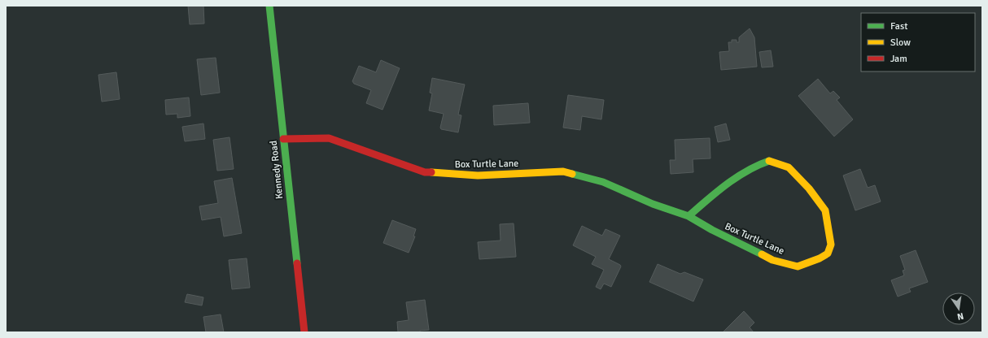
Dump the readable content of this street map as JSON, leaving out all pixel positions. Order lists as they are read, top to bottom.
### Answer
{
  "streets": {
    "street": ["Box Turtle Lane", "Kennedy Road"]
  },
  "crossings": [
    ["Box Turtle Lane", "Kennedy Road"]
  ],
  "legend": ["Fast", "Slow", "Jam"],
  "north": "bottom"
}
